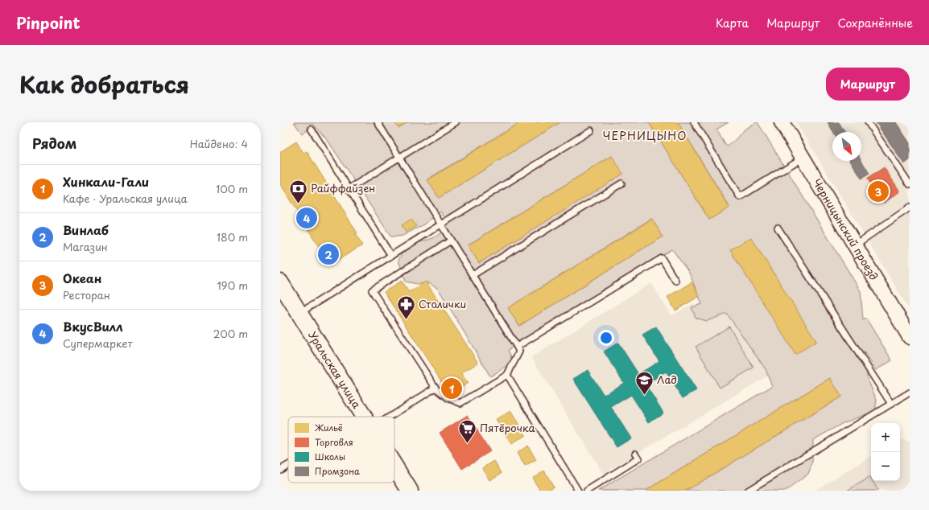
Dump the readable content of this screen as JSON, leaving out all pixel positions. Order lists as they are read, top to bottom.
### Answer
{
  "streets": {
    "main road": ["Уральская улица"],
    "street": ["Черницынский проезд"]
  },
  "districts": ["ЧЕРНИЦЫНО"],
  "places": {
    "bank": ["Райффайзен"],
    "pharmacy": ["Столички"],
    "school or university": ["Лад"],
    "supermarket": ["Пятёрочка"]
  },
  "legend": [
    "Жильё",
    "Торговля",
    "Школы",
    "Промзона"
  ],
  "north": "bottom right",
  "page": {
    "header": "Pinpoint",
    "nav": ["Карта", "Маршрут", "Сохранённые"],
    "title": "Как добраться",
    "buttons": "Маршрут",
    "heading": ["Рядом", "Найдено: 4"],
    "list": [
      {
        "mark": "1",
        "name": "Хинкали-Гали",
        "note": "Кафе · Уральская улица",
        "value": "100 m"
      },
      {
        "mark": "2",
        "name": "Винлаб",
        "note": "Магазин",
        "value": "180 m"
      },
      {
        "mark": "3",
        "name": "Океан",
        "note": "Ресторан",
        "value": "190 m"
      },
      {
        "mark": "4",
        "name": "ВкусВилл",
        "note": "Супермаркет",
        "value": "200 m"
      }
    ],
    "pins": [
      "3",
      "4",
      "2",
      "1"
    ],
    "map_buttons": ["+", "−"]
  }
}
